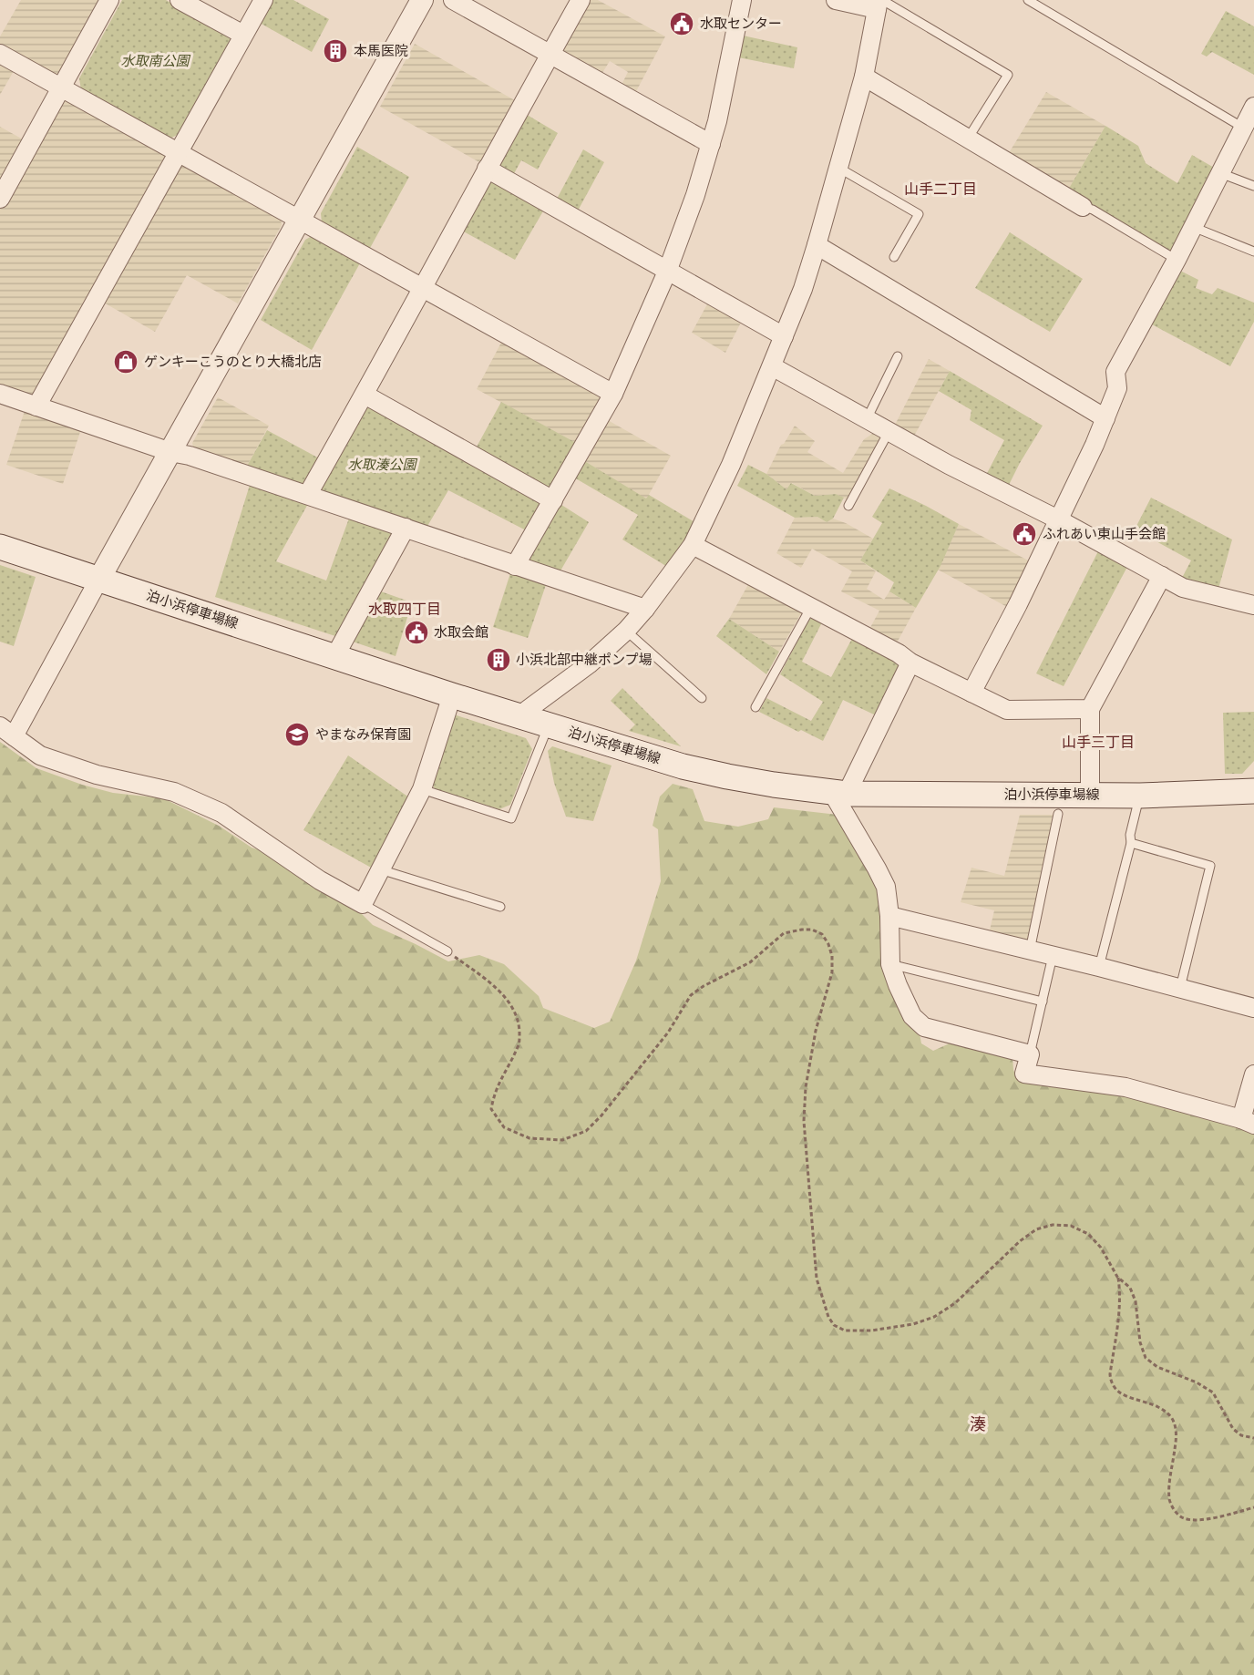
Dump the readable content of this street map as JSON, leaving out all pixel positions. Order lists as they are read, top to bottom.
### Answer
{
  "streets": {
    "main road": ["泊小浜停車場線"]
  },
  "districts": [
    "山手二丁目",
    "水取四丁目",
    "山手三丁目",
    "湊"
  ],
  "parks": ["水取南公園", "水取湊公園"],
  "places": {
    "public building": ["水取センター", "ふれあい東山手会館", "水取会館"],
    "building": ["本馬医院", "小浜北部中継ポンプ場"],
    "shop": ["ゲンキーこうのとり大橋北店"],
    "school or university": ["やまなみ保育園"]
  }
}
